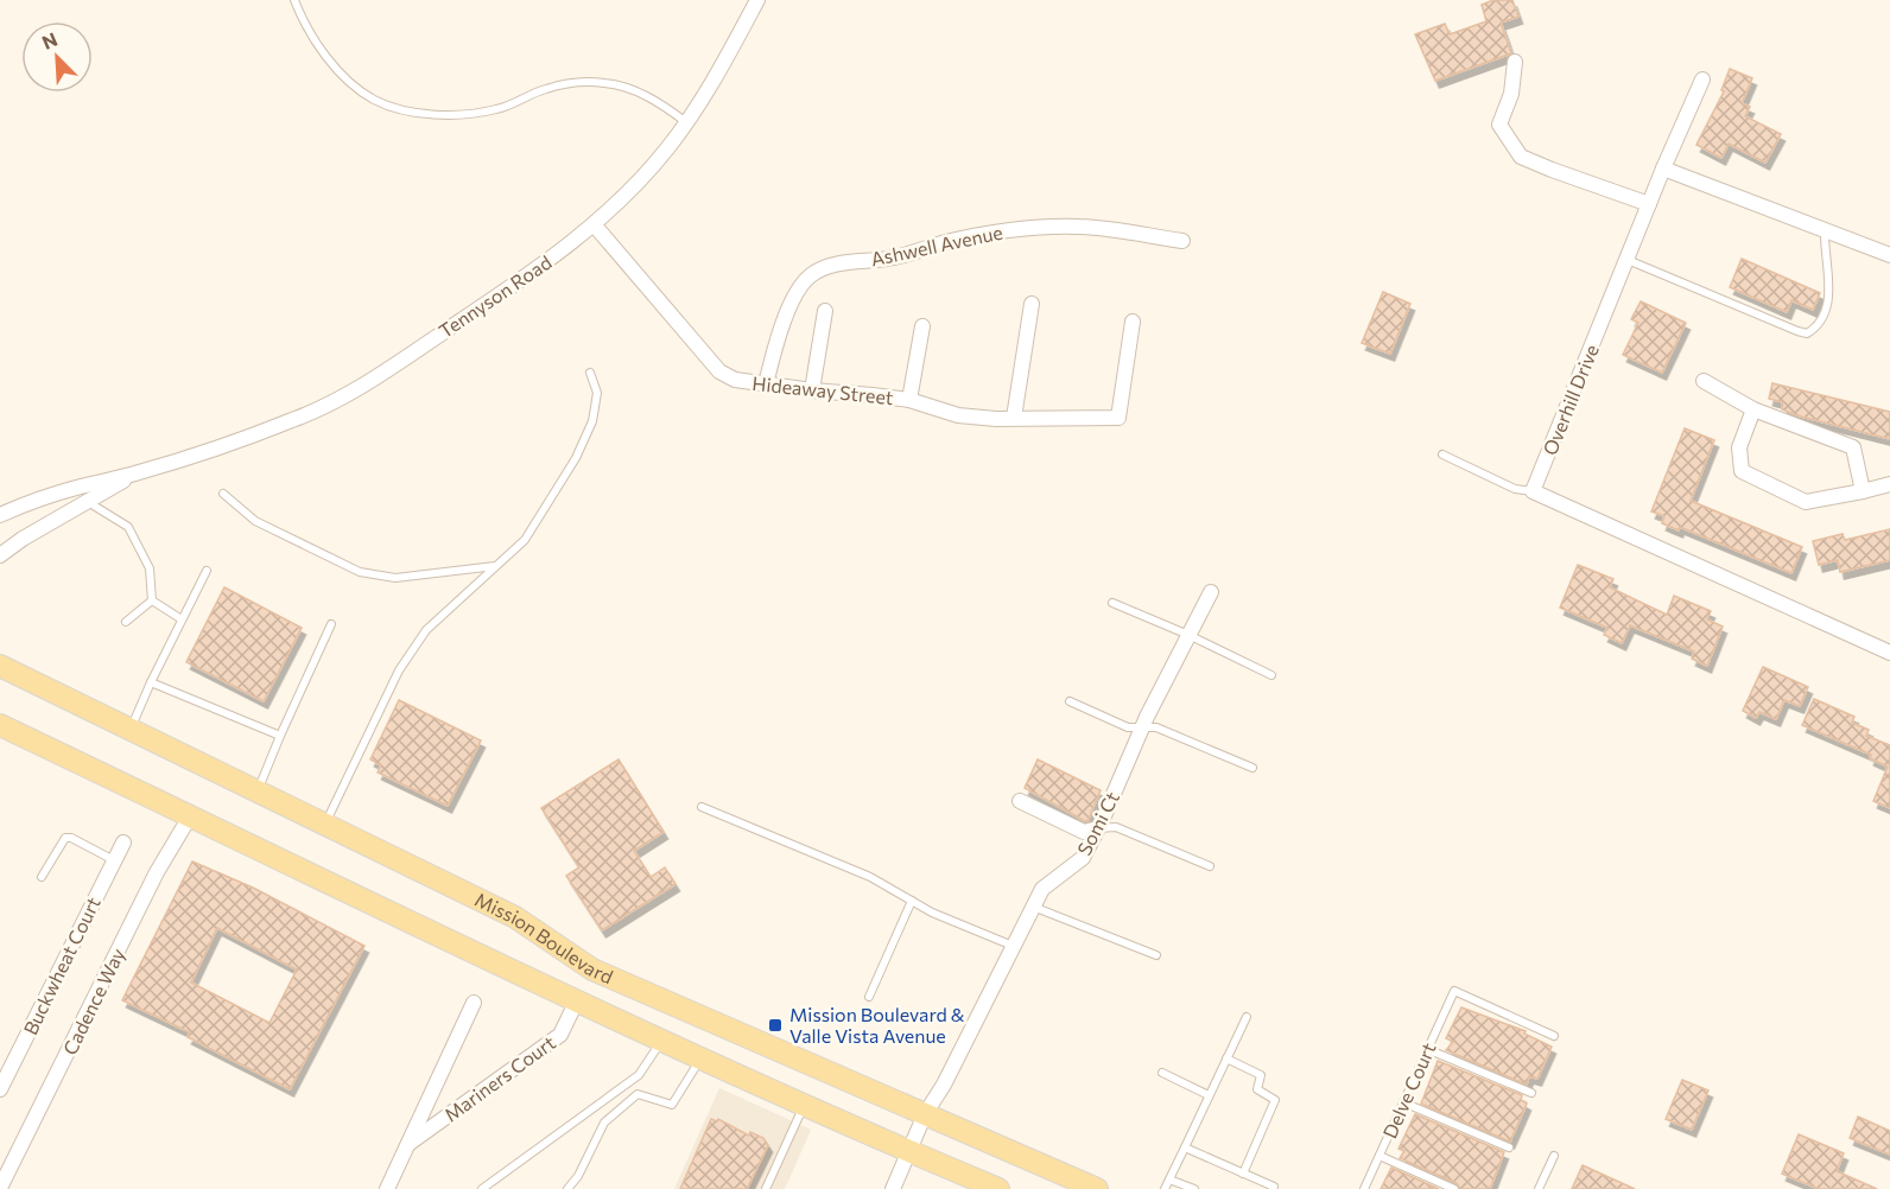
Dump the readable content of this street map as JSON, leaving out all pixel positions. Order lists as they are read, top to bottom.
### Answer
{
  "streets": {
    "main road": ["Mission Boulevard"],
    "street": [
      "Ashwell Avenue",
      "Tennyson Road",
      "Hideaway Street",
      "Overhill Drive",
      "Somi Ct",
      "Buckwheat Court",
      "Cadence Way",
      "Mariners Court"
    ],
    "lane": ["Delve Court"]
  },
  "crossings": [
    ["Ashwell Avenue", "Hideaway Street"],
    ["Tennyson Road", "Hideaway Street"],
    ["Somi Ct", "Mission Boulevard"],
    ["Mission Boulevard", "Cadence Way"],
    ["Mission Boulevard", "Mariners Court"]
  ],
  "places": {
    "transit": ["Mission Boulevard & Valle Vista Avenue"]
  },
  "north": "top left"
}
